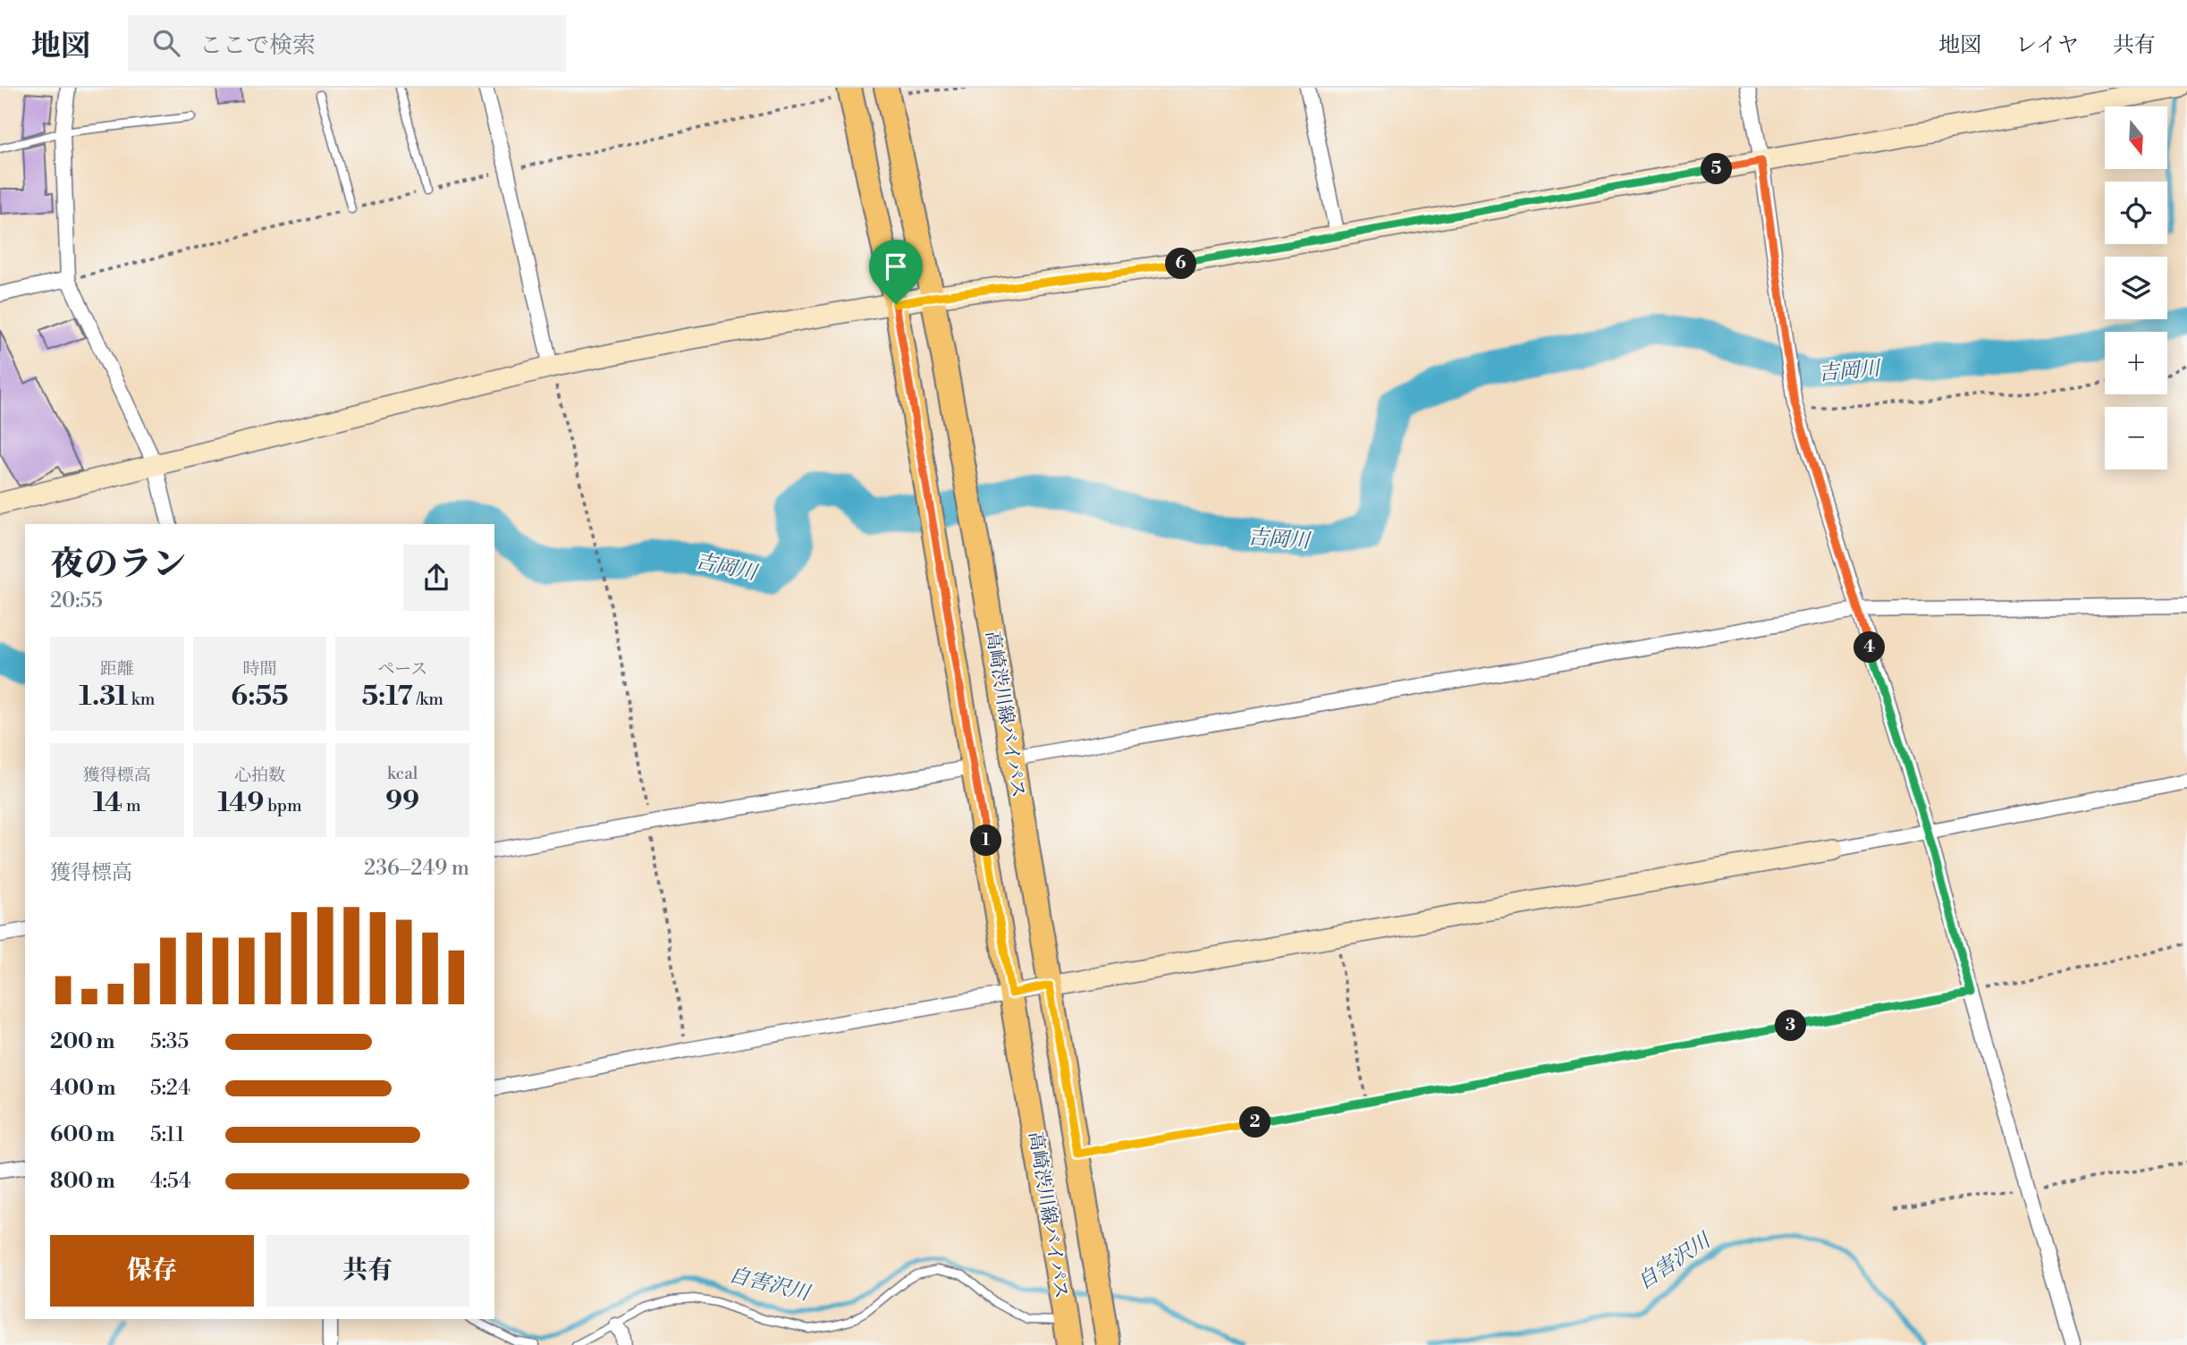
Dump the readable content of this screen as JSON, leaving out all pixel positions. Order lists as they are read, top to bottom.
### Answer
{
  "streets": {
    "main road": ["高崎渋川線バイパス"]
  },
  "water": ["吉岡川", "自害沢川"],
  "north": "bottom",
  "page": {
    "header": "地図",
    "search": "ここで検索",
    "nav": ["地図", "レイヤ", "共有"],
    "map_buttons": ["+", "−"],
    "pins": [
      "5",
      "6",
      "4",
      "1",
      "3",
      "2"
    ],
    "heading": ["夜のラン", "20:55"],
    "stats": [
      ["距離", "1.31 km"],
      ["時間", "6:55"],
      ["ペース", "5:17 /km"],
      ["獲得標高", "14 m"],
      ["心拍数", "149 bpm"],
      ["kcal", "99"]
    ],
    "chart": ["獲得標高", "236–249 m"],
    "list": [
      {
        "name": "200 m",
        "note": "5:35"
      },
      {
        "name": "400 m",
        "note": "5:24"
      },
      {
        "name": "600 m",
        "note": "5:11"
      },
      {
        "name": "800 m",
        "note": "4:54"
      }
    ],
    "buttons": ["保存", "共有"]
  }
}
